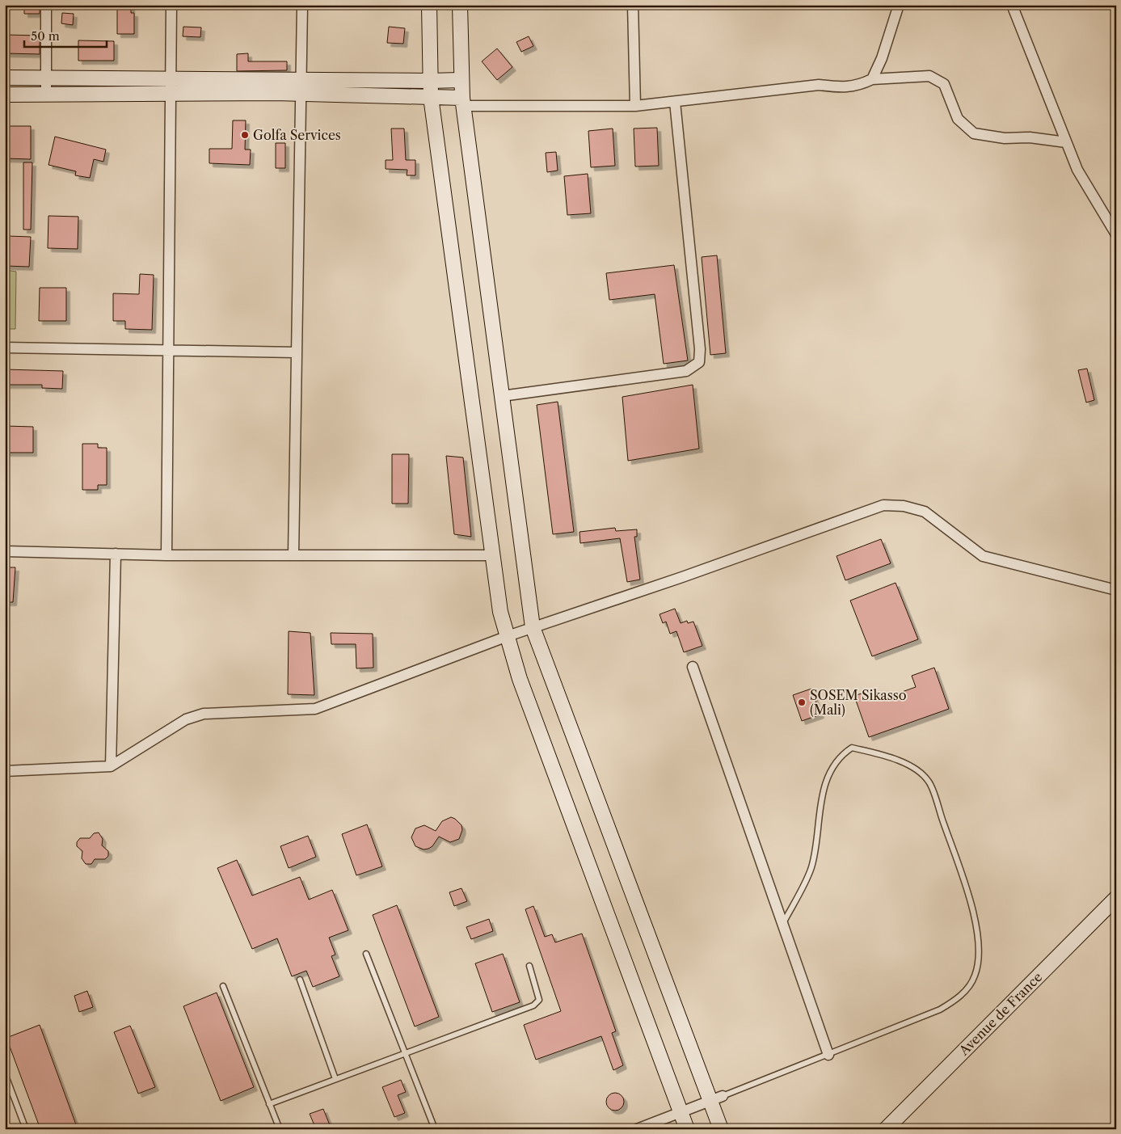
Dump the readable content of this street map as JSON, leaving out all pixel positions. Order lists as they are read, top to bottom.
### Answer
{
  "streets": {
    "street": ["Avenue de France"]
  },
  "places": ["Golfa Services", "SOSEM Sikasso (Mali)"],
  "scale_bar": "50 m"
}
